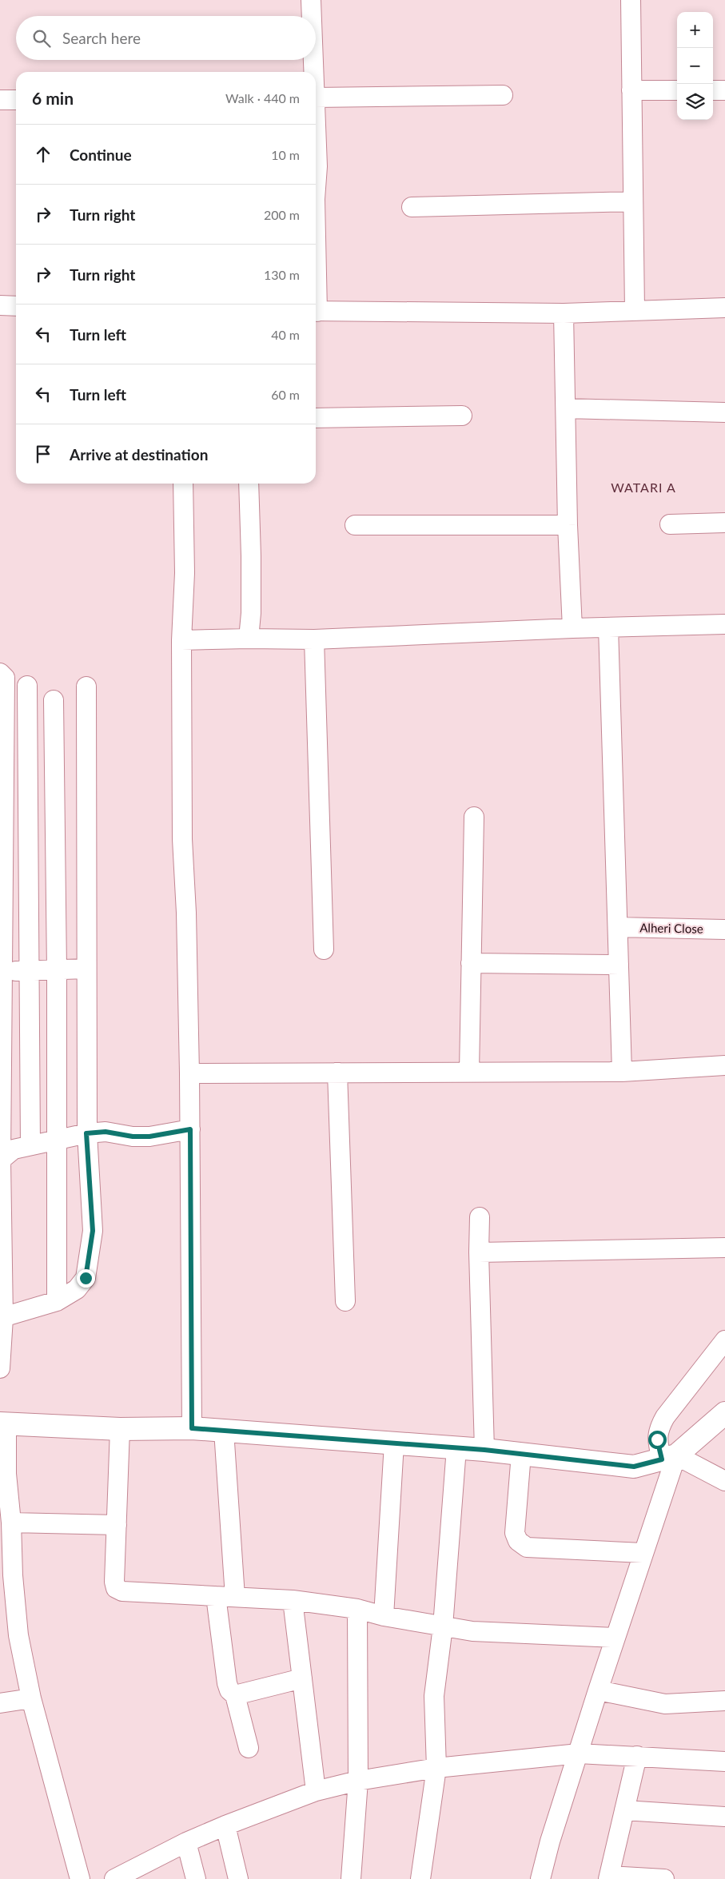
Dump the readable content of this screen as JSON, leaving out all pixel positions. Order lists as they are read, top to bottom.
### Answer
{
  "streets": {
    "street": ["Alheri Close"]
  },
  "districts": ["WATARI A"],
  "page": {
    "map_buttons": ["+", "−"],
    "search": "Search here",
    "heading": ["6 min", "Walk · 440 m"],
    "list": [
      ["Continue", "10 m"],
      ["Turn right", "200 m"],
      ["Turn right", "130 m"],
      ["Turn left", "40 m"],
      ["Turn left", "60 m"],
      "Arrive at destination"
    ]
  }
}
